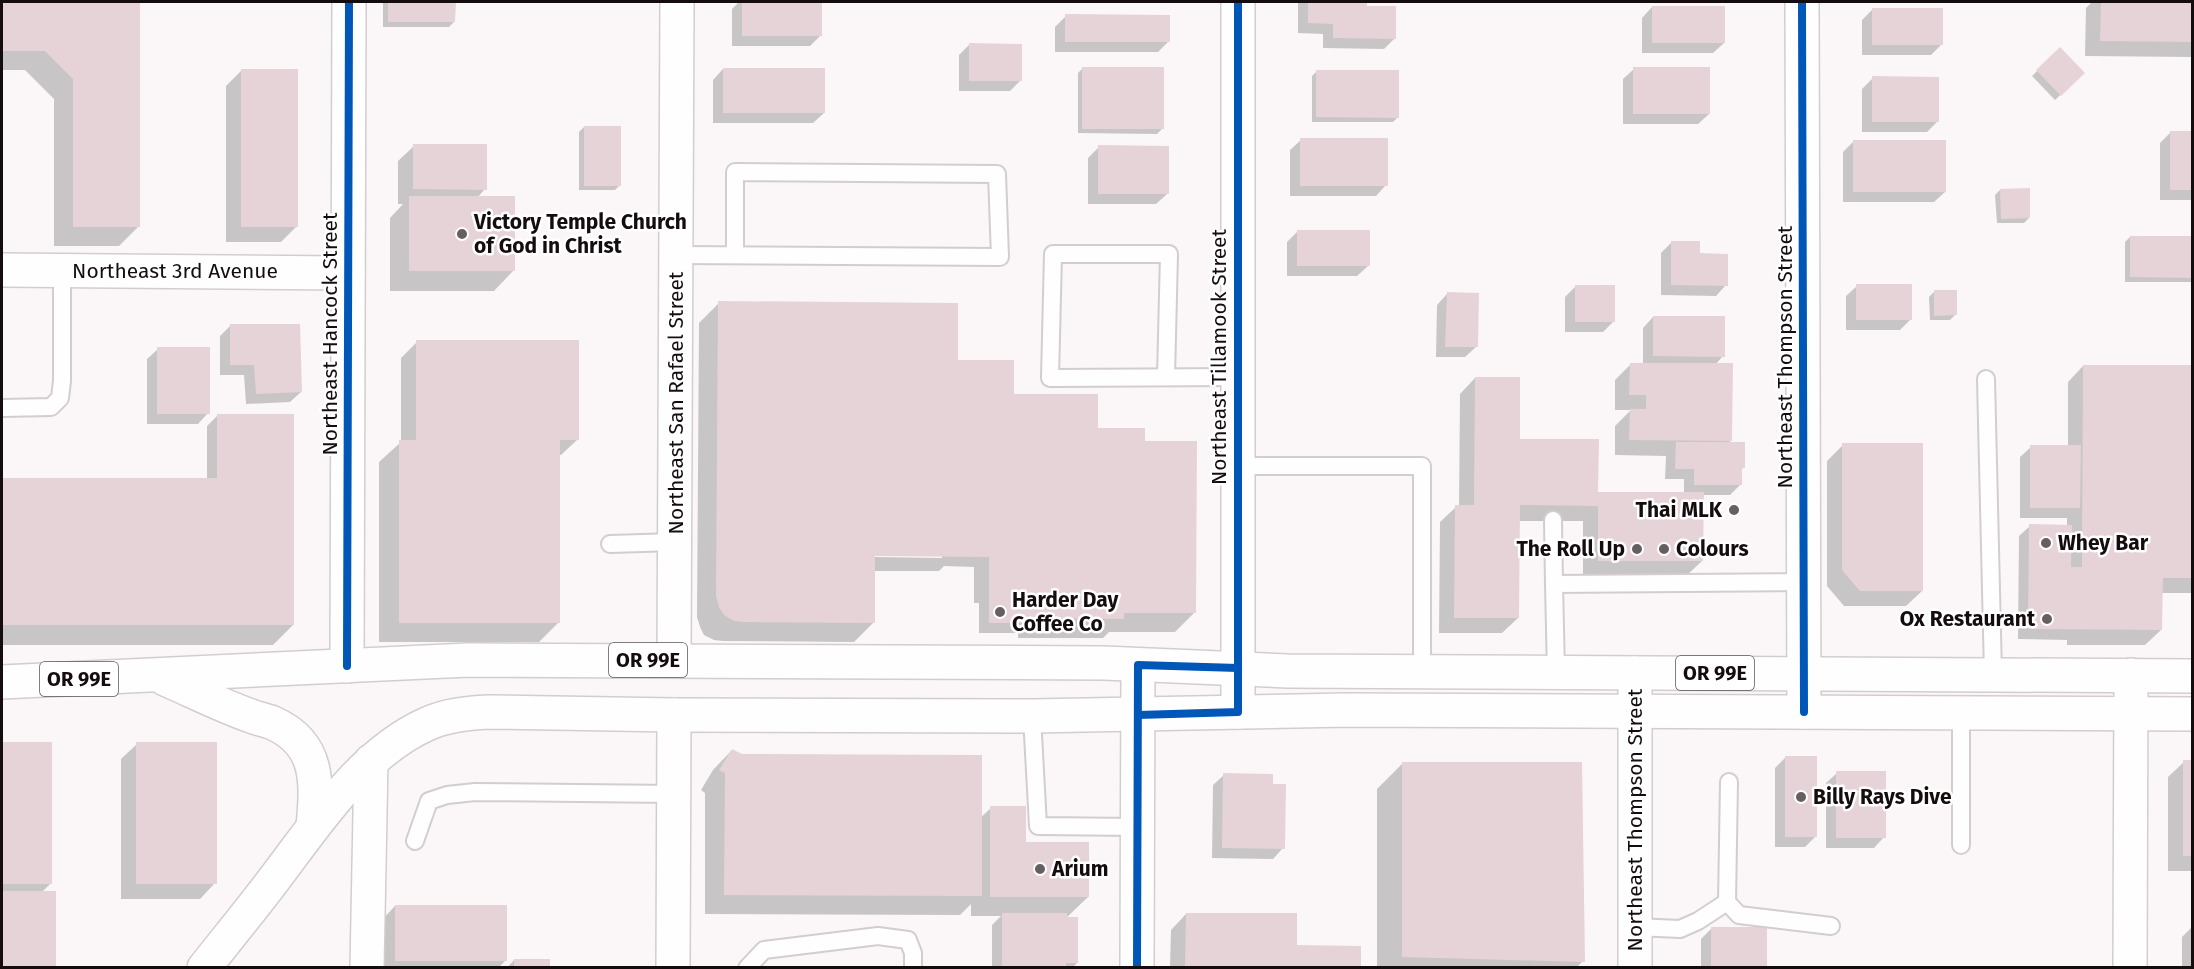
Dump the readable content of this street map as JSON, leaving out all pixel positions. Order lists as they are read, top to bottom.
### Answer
{
  "streets": {
    "main road": [
      "Northeast 3rd Avenue",
      "Northeast Hancock Street",
      "Northeast Tillamook Street",
      "Northeast Thompson Street",
      "Northeast San Rafael Street",
      "OR 99E"
    ]
  },
  "crossings": [
    ["Northeast 3rd Avenue", "Northeast Hancock Street"],
    ["Northeast Hancock Street", "OR 99E"],
    ["Northeast Tillamook Street", "OR 99E"],
    ["Northeast Thompson Street", "OR 99E"],
    ["Northeast San Rafael Street", "OR 99E"]
  ],
  "places": [
    "Victory Temple Church of God in Christ",
    "Thai MLK",
    "Whey Bar",
    "The Roll Up",
    "Colours",
    "Harder Day Coffee Co",
    "Ox Restaurant",
    "Billy Rays Dive",
    "Arium"
  ]
}
